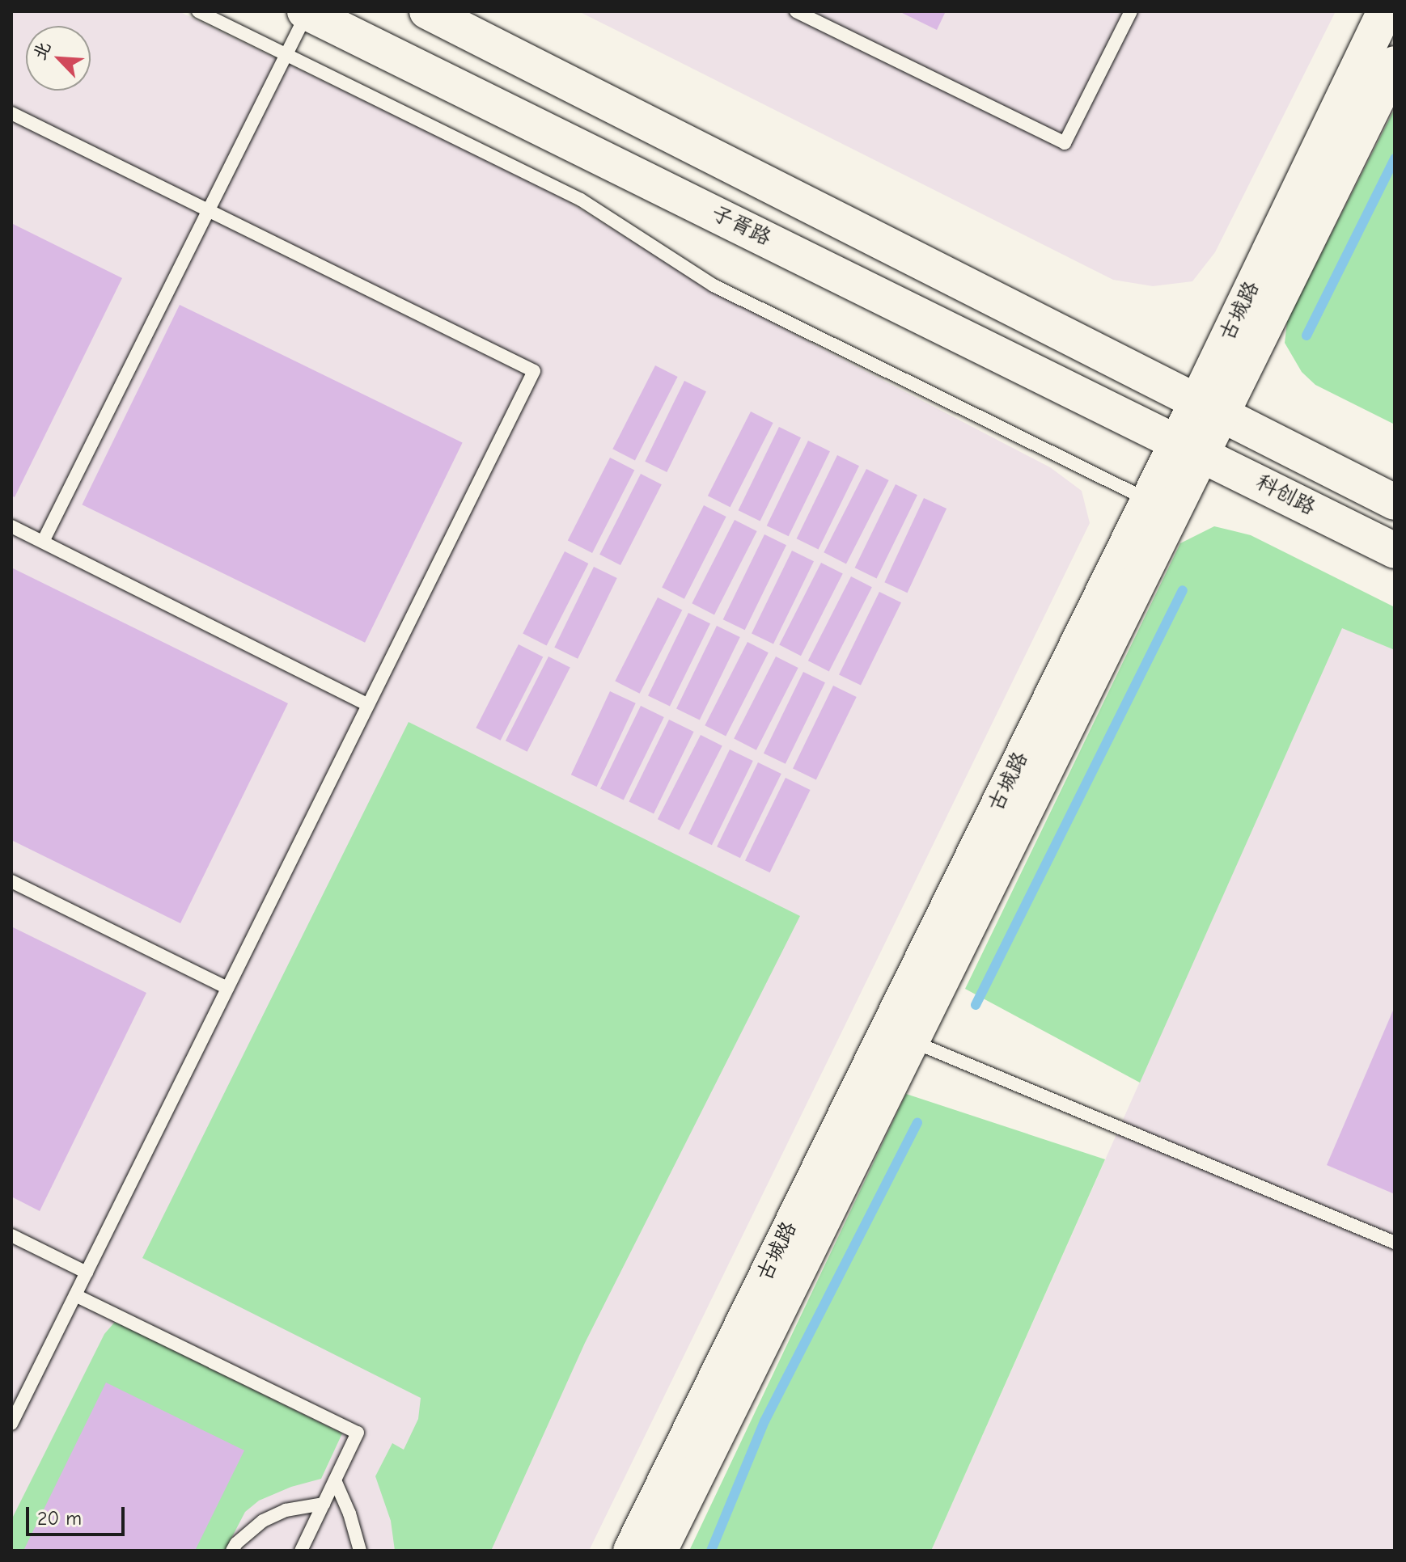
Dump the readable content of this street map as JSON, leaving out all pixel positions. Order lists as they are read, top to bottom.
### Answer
{
  "streets": {
    "main road": ["子胥路", "古城路", "科创路"]
  },
  "crossings": [
    ["子胥路", "古城路"],
    ["子胥路", "科创路"],
    ["古城路", "科创路"]
  ],
  "scale_bar": "20 m",
  "north": "top left"
}
